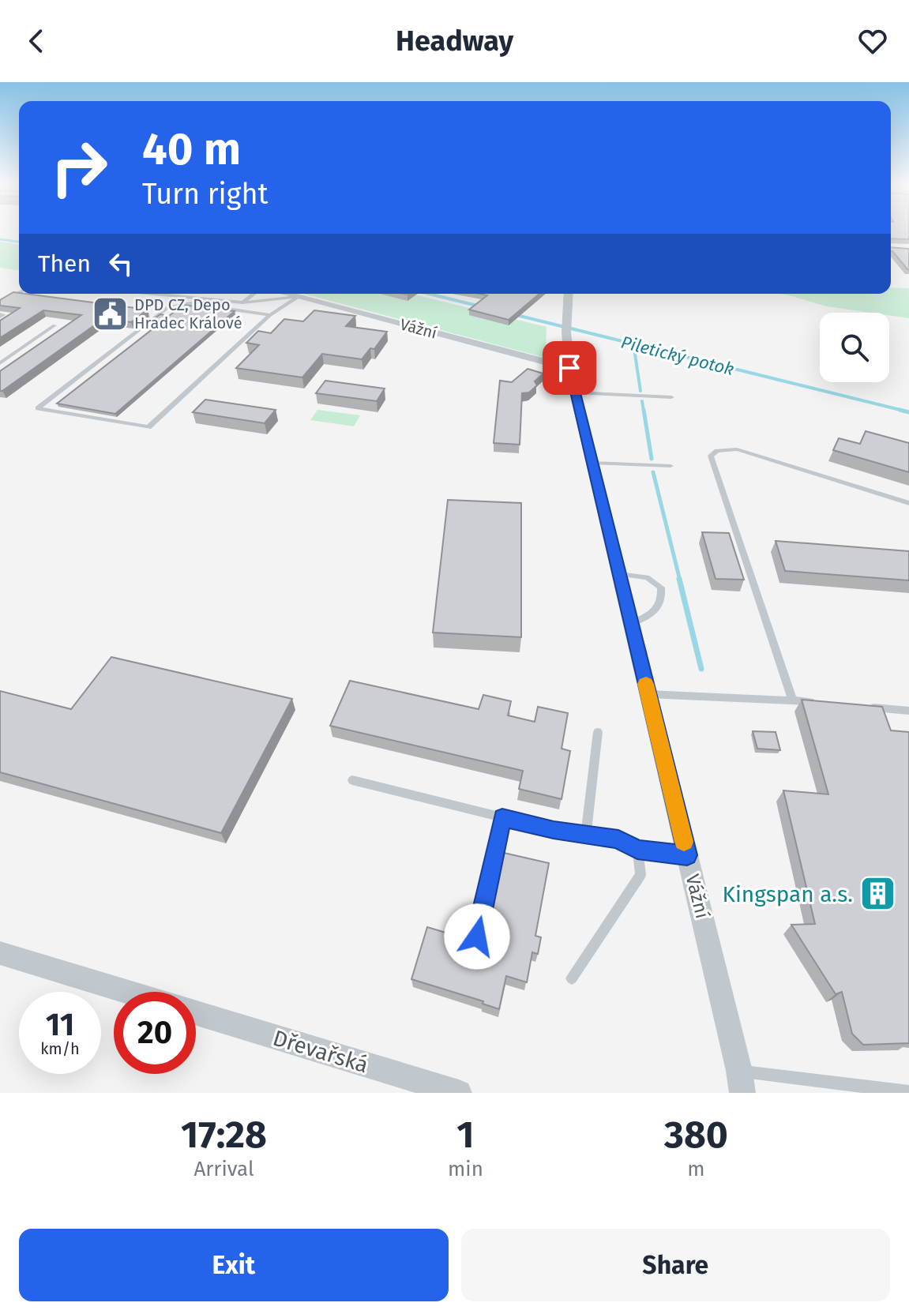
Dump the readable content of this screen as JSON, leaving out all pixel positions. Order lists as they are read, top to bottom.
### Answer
{
  "streets": {
    "street": ["Vážní", "Dřevařská"]
  },
  "water": ["Piletický potok"],
  "places": {
    "public building": ["DPD CZ, Depo Hradec Králové"],
    "building": ["Kingspan a.s."]
  },
  "page": {
    "header": "Headway",
    "turn": ["40 m", "Turn right"],
    "then": "Then",
    "speed": "11 km/h",
    "limit": "20",
    "eta": [
      "17:28",
      "Arrival",
      "1",
      "min",
      "380",
      "m"
    ],
    "buttons": ["Exit", "Share"]
  }
}
